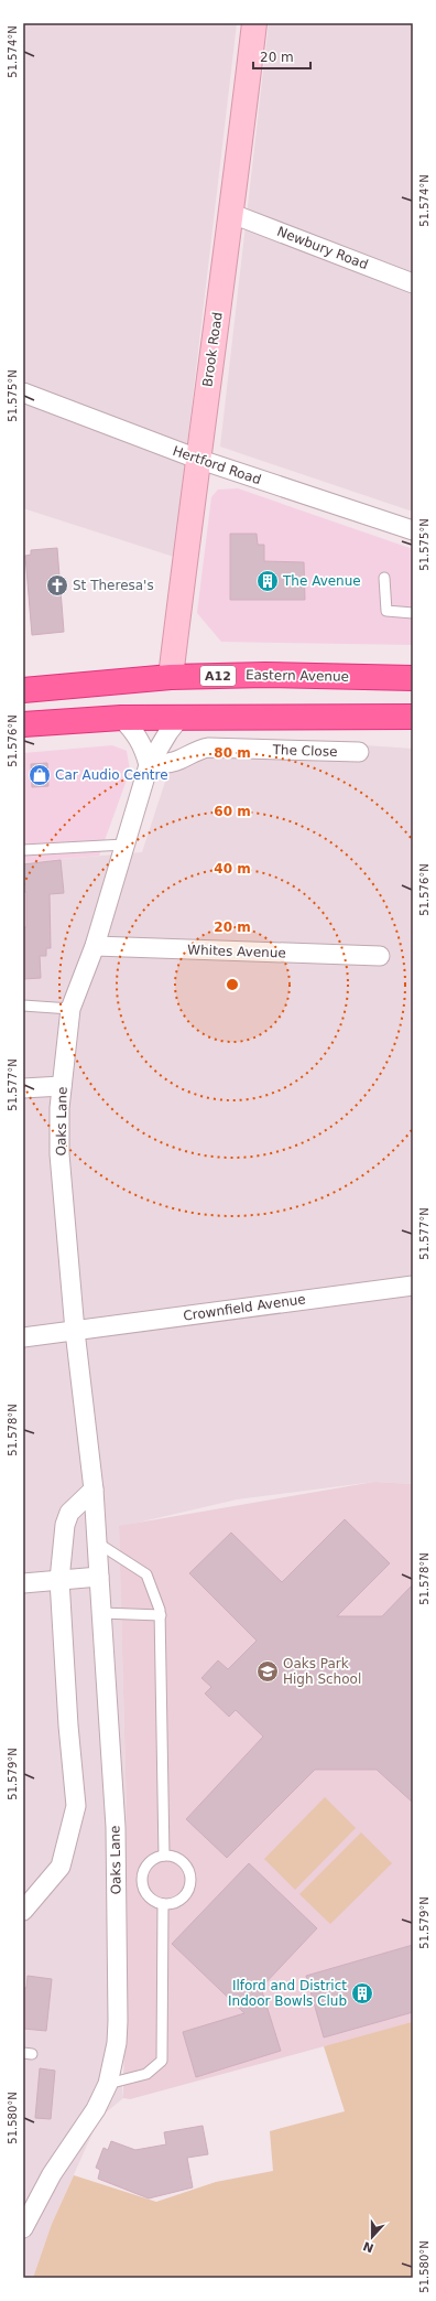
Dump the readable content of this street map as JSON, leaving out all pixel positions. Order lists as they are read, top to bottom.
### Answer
{
  "streets": {
    "highway": ["A12", "Eastern Avenue"],
    "street": [
      "Newbury Road",
      "Brook Road",
      "Hertford Road",
      "The Close",
      "Whites Avenue",
      "Oaks Lane",
      "Crownfield Avenue"
    ]
  },
  "crossings": [
    ["Newbury Road", "Brook Road"],
    ["Brook Road", "Hertford Road"],
    ["Brook Road", "Eastern Avenue"],
    ["The Close", "Oaks Lane"],
    ["Whites Avenue", "Oaks Lane"],
    ["Oaks Lane", "Crownfield Avenue"]
  ],
  "places": {
    "building": ["The Avenue", "Ilford and District Indoor Bowls Club"],
    "church": ["St Theresa's"],
    "shop": ["Car Audio Centre"],
    "school or university": ["Oaks Park High School"]
  },
  "scale_bar": "20 m",
  "north": "bottom",
  "coordinates": [
    "51.574°N",
    "51.575°N",
    "51.576°N",
    "51.577°N",
    "51.578°N",
    "51.579°N",
    "51.580°N"
  ],
  "rings": [
    "80 m",
    "60 m",
    "40 m",
    "20 m"
  ]
}
